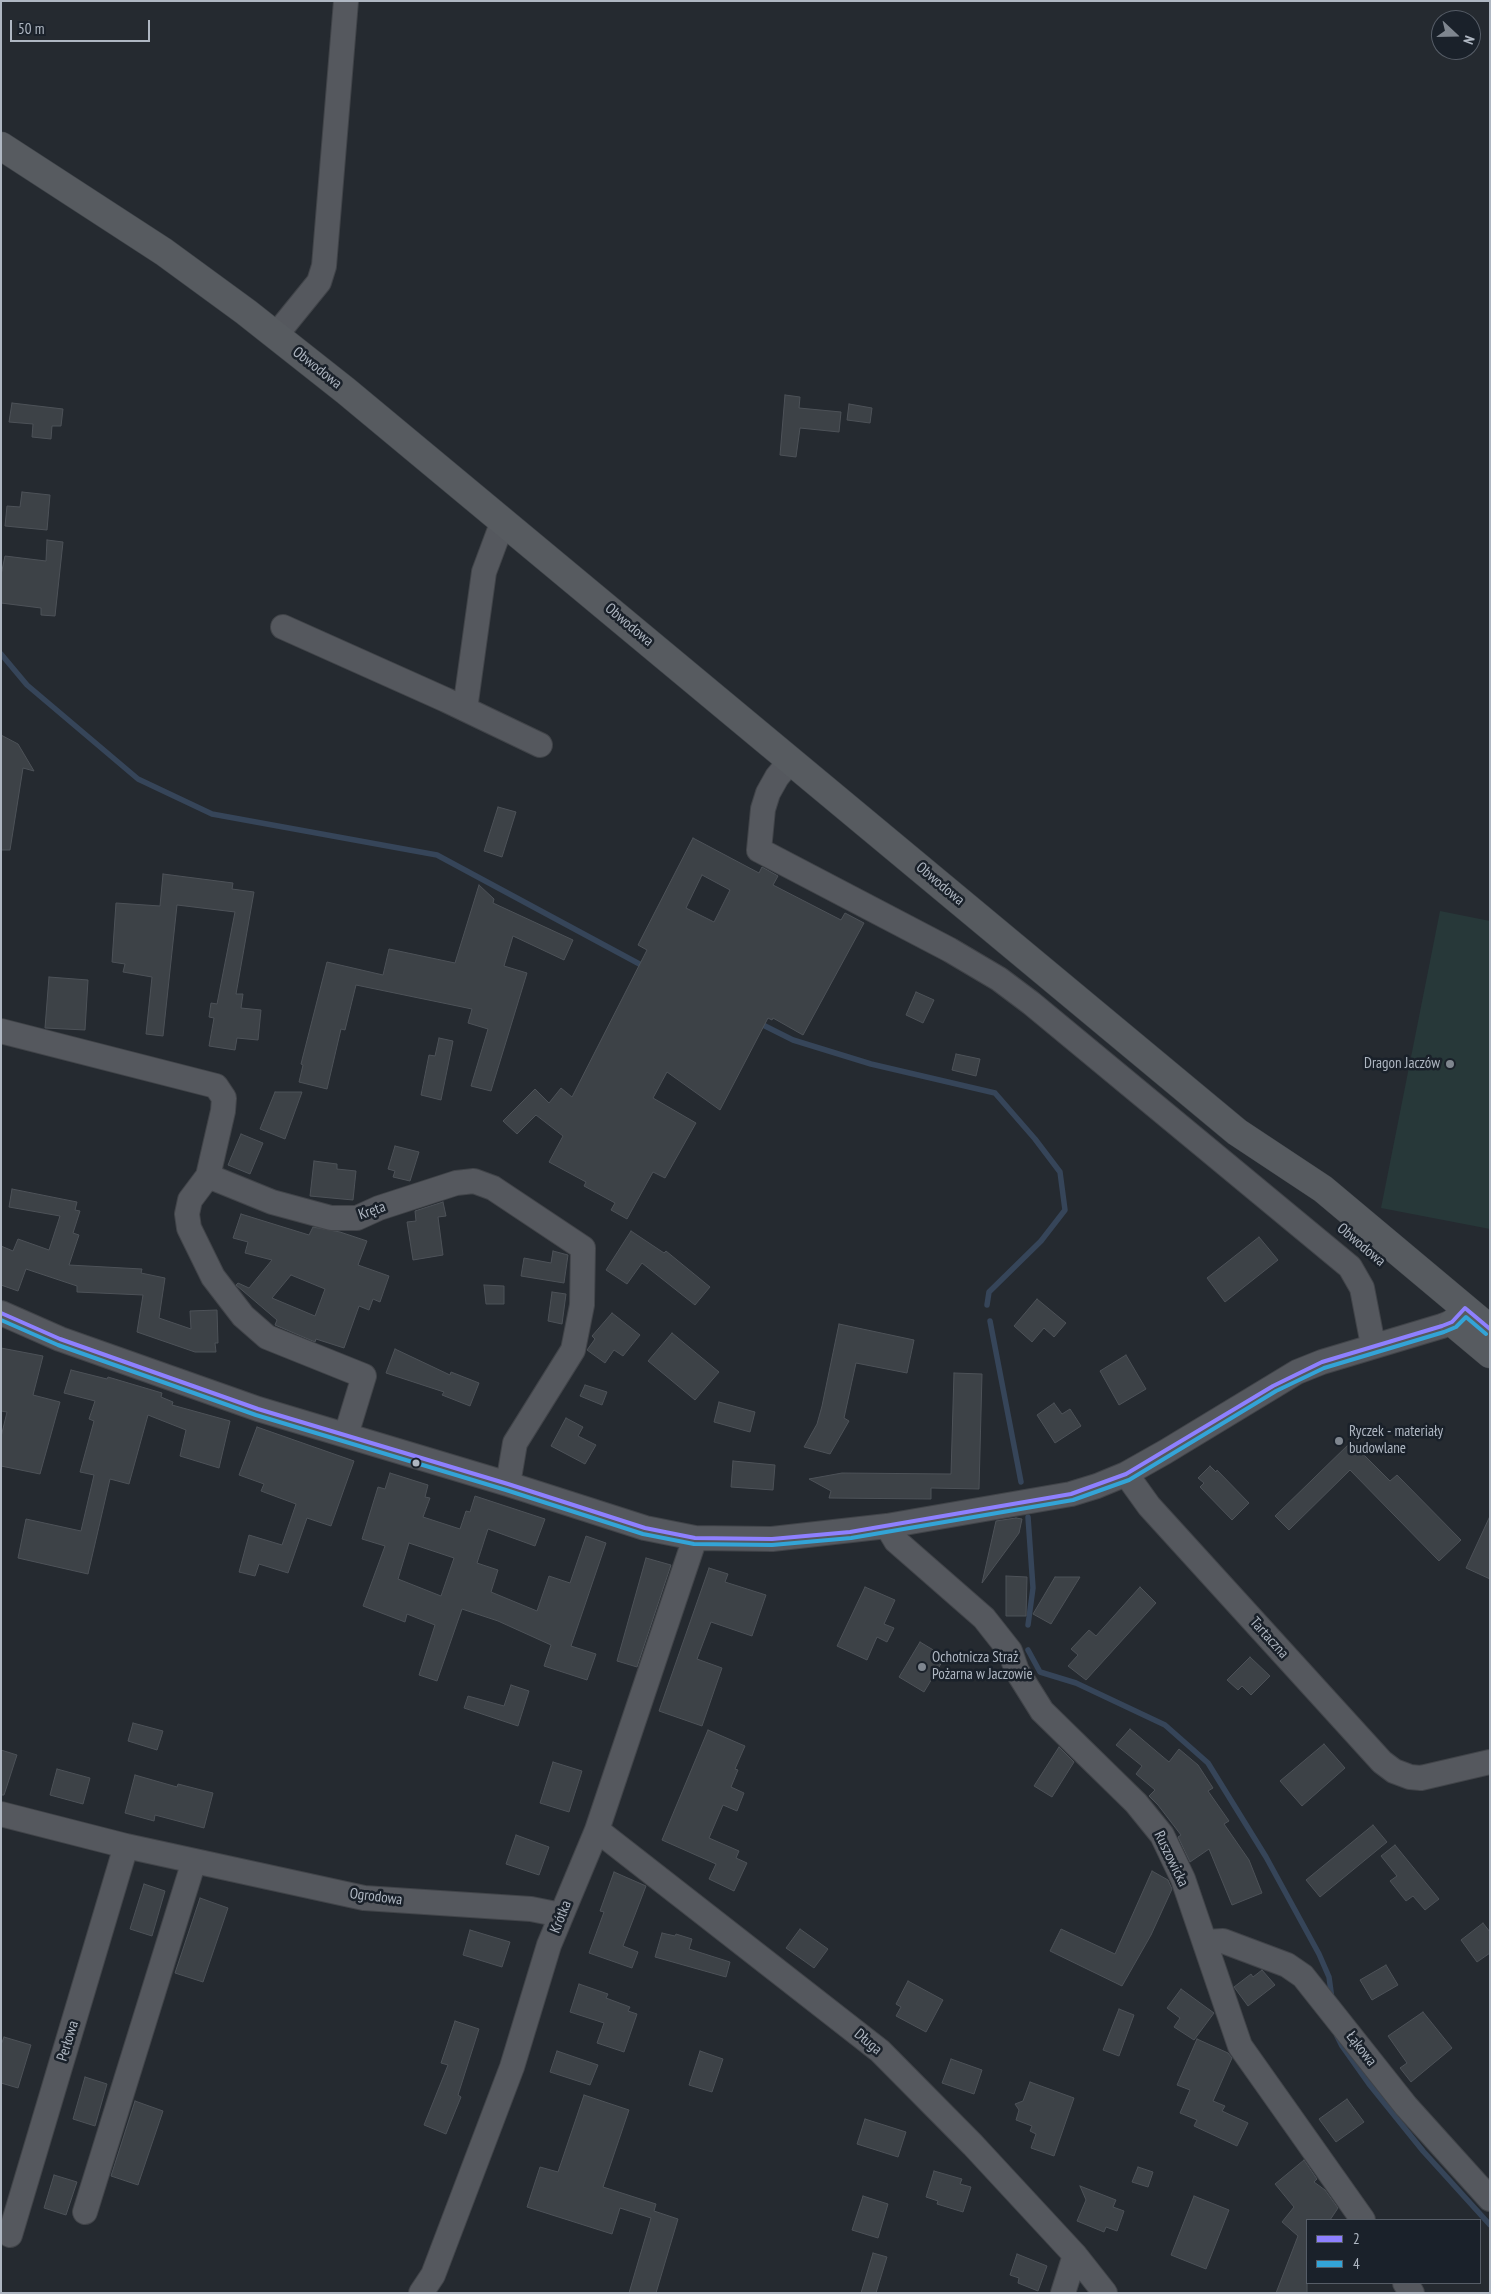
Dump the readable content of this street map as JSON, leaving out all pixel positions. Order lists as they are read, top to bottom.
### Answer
{
  "streets": {
    "main road": ["Obwodowa"],
    "street": [
      "Kręta",
      "Tartaczna",
      "Ruszowicka",
      "Ogrodowa",
      "Krótka",
      "Perłowa",
      "Długa",
      "Łąkowa"
    ]
  },
  "crossings": [
    ["Ruszowicka", "Łąkowa"],
    ["Ogrodowa", "Krótka"],
    ["Ogrodowa", "Perłowa"],
    ["Krótka", "Długa"]
  ],
  "places": ["Dragon Jaczów", "Ryczek - materiały budowlane", "Ochotnicza Straż Pożarna w Jaczowie"],
  "lines": ["transit line 2", "transit line 4"],
  "legend": ["2", "4"],
  "scale_bar": "50 m",
  "north": "right"
}
